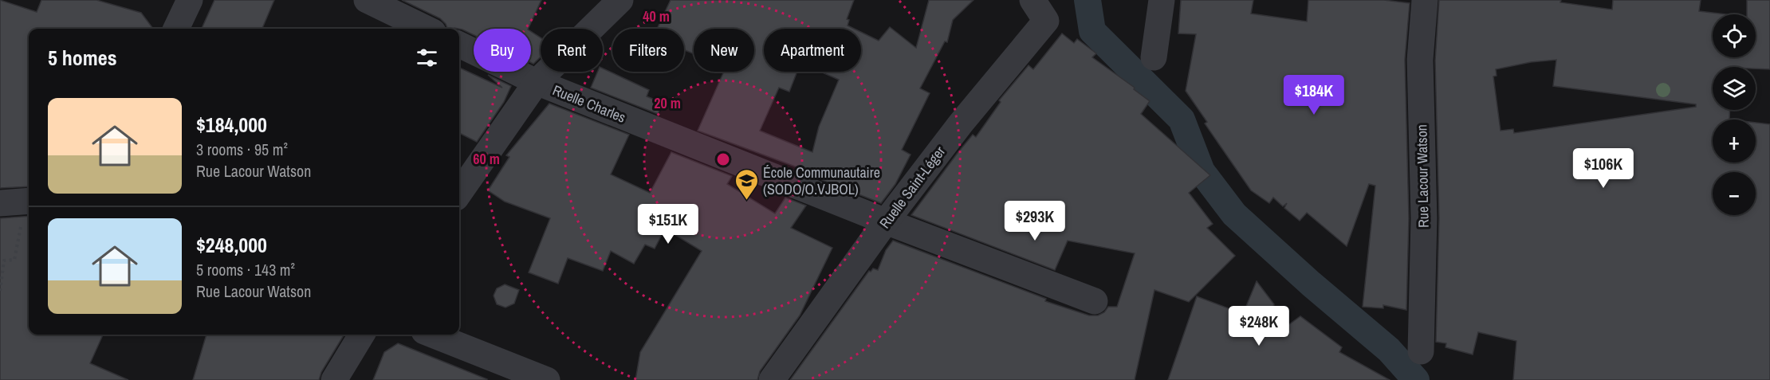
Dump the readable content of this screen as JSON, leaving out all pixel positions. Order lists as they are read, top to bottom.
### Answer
{
  "streets": {
    "street": ["Ruelle Charles", "Rue Lacour Watson", "Ruelle Saint-Léger"]
  },
  "crossings": [
    ["Ruelle Charles", "Ruelle Saint-Léger"]
  ],
  "places": {
    "school or university": ["École Communautaire (SODO/O.VJBOL)"]
  },
  "page": {
    "map_buttons": ["+", "−"],
    "chip": [
      "Buy",
      "Rent",
      "Filters",
      "New",
      "Apartment"
    ],
    "heading": "5 homes",
    "price": [
      "$184K",
      "$106K",
      "$293K",
      "$151K",
      "$248K"
    ],
    "list": [
      {
        "name": "$184,000",
        "note": "3 rooms · 95 m² · Rue Lacour Watson"
      },
      {
        "name": "$248,000",
        "note": "5 rooms · 143 m² · Rue Lacour Watson"
      }
    ]
  },
  "rings": ["40 m", "20 m", "60 m"]
}
